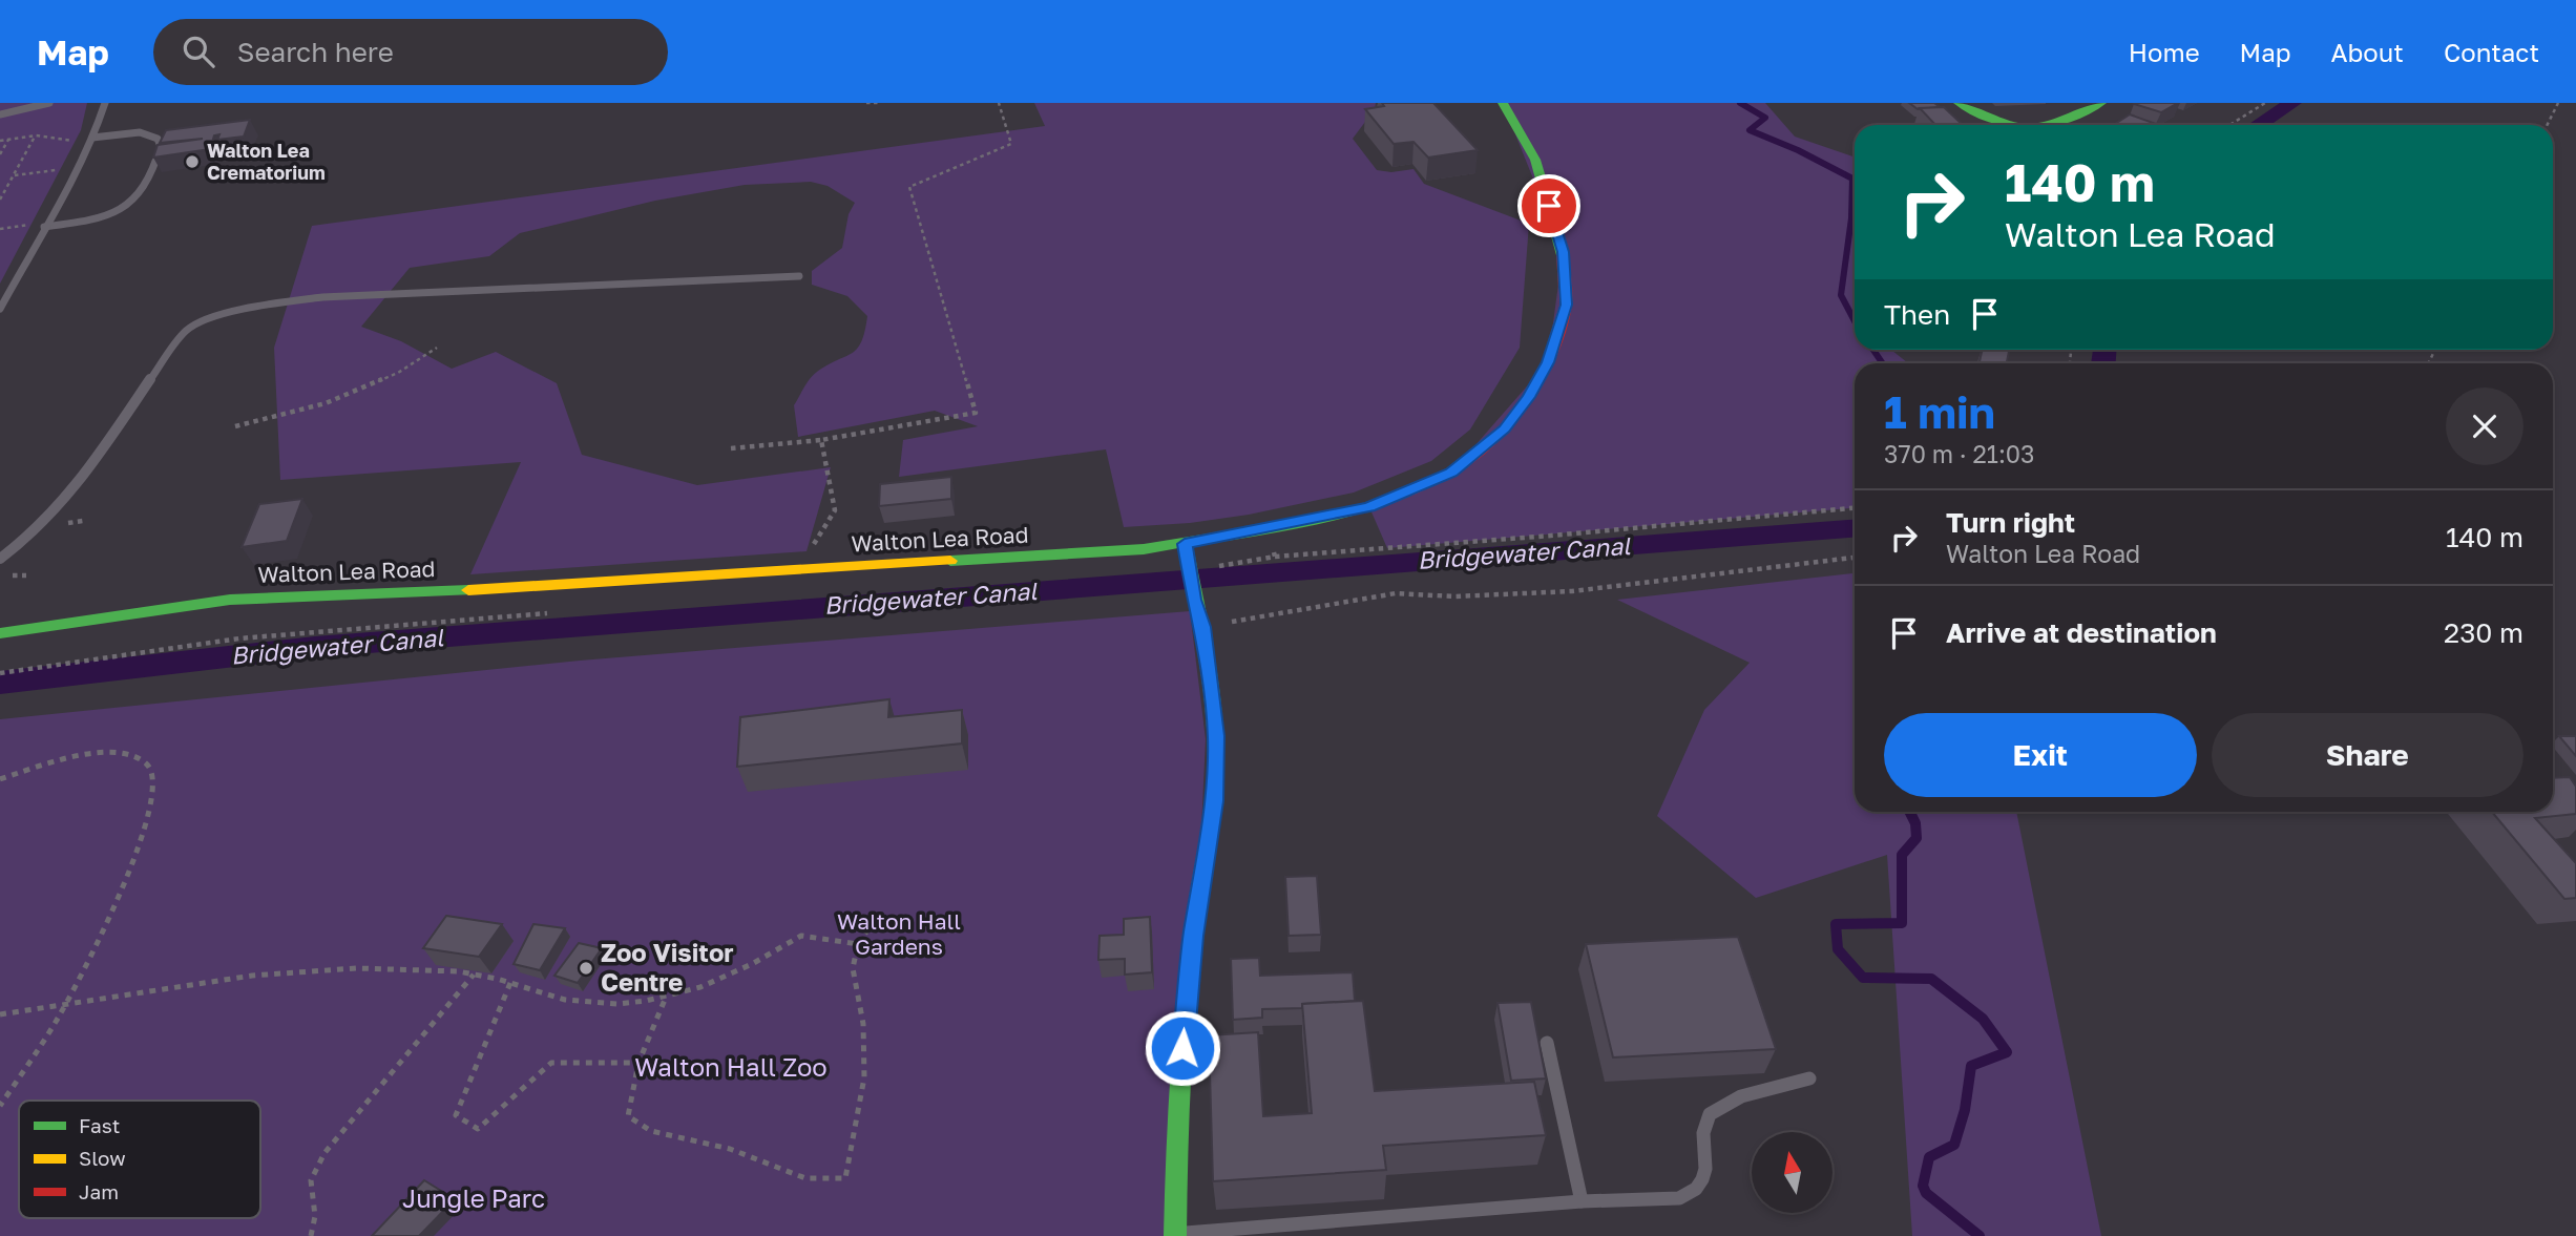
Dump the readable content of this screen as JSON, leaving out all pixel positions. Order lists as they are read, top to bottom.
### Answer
{
  "streets": {
    "street": ["Walton Lea Road"]
  },
  "water": ["Bridgewater Canal"],
  "parks": ["Walton Hall Gardens", "Walton Hall Zoo", "Jungle Parc"],
  "places": ["Walton Lea Crematorium", "Zoo Visitor Centre"],
  "legend": ["Fast", "Slow", "Jam"],
  "north": "top",
  "page": {
    "header": "Map",
    "search": "Search here",
    "nav": [
      "Home",
      "Map",
      "About",
      "Contact"
    ],
    "turn": ["140 m", "Walton Lea Road"],
    "then": "Then",
    "heading": ["1 min", "370 m · 21:03"],
    "list": [
      {
        "name": "Turn right",
        "note": "Walton Lea Road",
        "value": "140 m"
      },
      {
        "name": "Arrive at destination",
        "value": "230 m"
      }
    ],
    "buttons": ["Exit", "Share"]
  }
}
